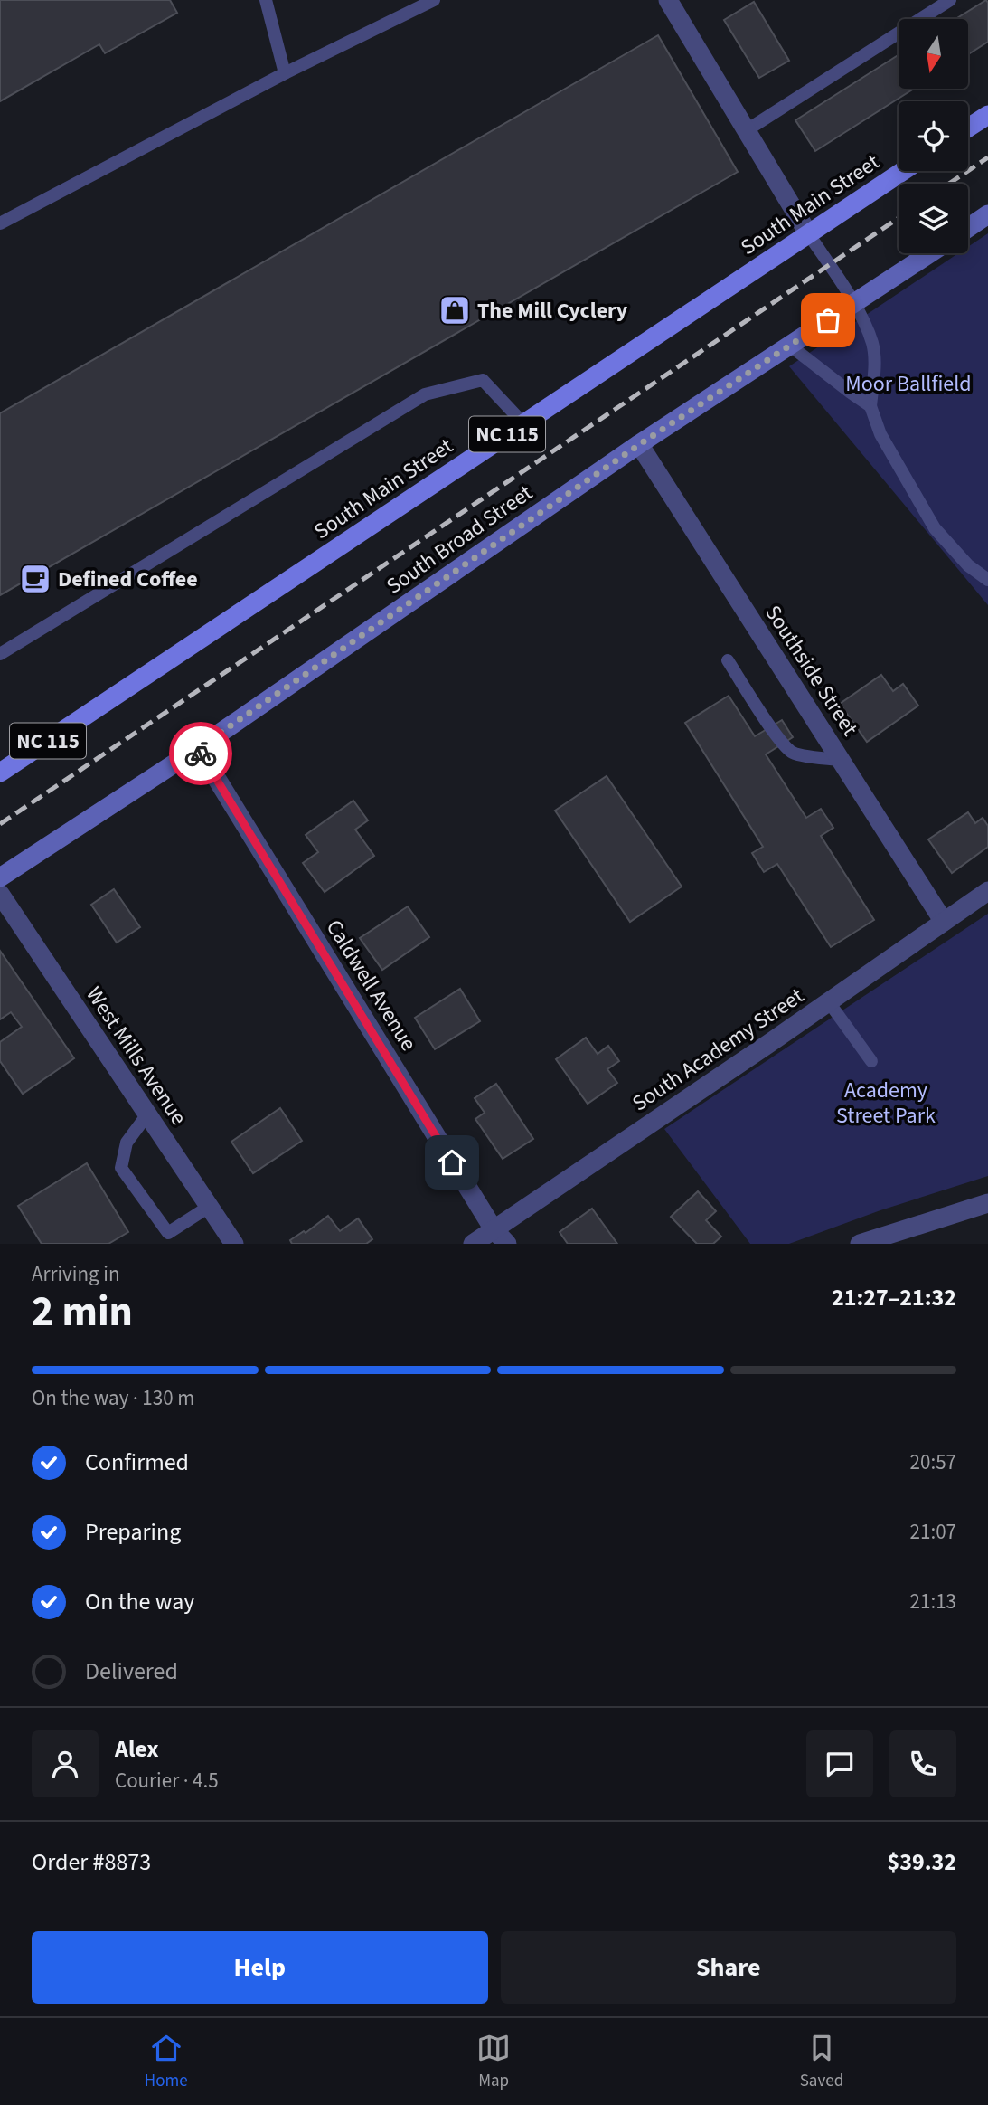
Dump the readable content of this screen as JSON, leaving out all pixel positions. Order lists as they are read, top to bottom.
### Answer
{
  "streets": {
    "main road": ["South Main Street", "NC 115"],
    "street": [
      "South Broad Street",
      "Southside Street",
      "Caldwell Avenue",
      "South Academy Street",
      "West Mills Avenue"
    ]
  },
  "crossings": [
    ["South Broad Street", "Southside Street"],
    ["South Broad Street", "Caldwell Avenue"],
    ["Southside Street", "South Academy Street"],
    ["Caldwell Avenue", "South Academy Street"]
  ],
  "parks": ["Moor Ballfield", "Academy Street Park"],
  "places": {
    "shop": ["The Mill Cyclery"],
    "cafe": ["Defined Coffee"]
  },
  "north": "bottom",
  "page": {
    "heading": ["2 min", "Arriving in", "21:27–21:32"],
    "panel": [
      "Alex",
      "Courier · 4.5",
      "Order #8873",
      "$39.32"
    ],
    "bar": "On the way · 130 m",
    "list": [
      ["Confirmed", "20:57"],
      ["Preparing", "21:07"],
      ["On the way", "21:13"],
      "Delivered"
    ],
    "buttons": ["Help", "Share"],
    "tabs": ["Home", "Map", "Saved"]
  }
}
